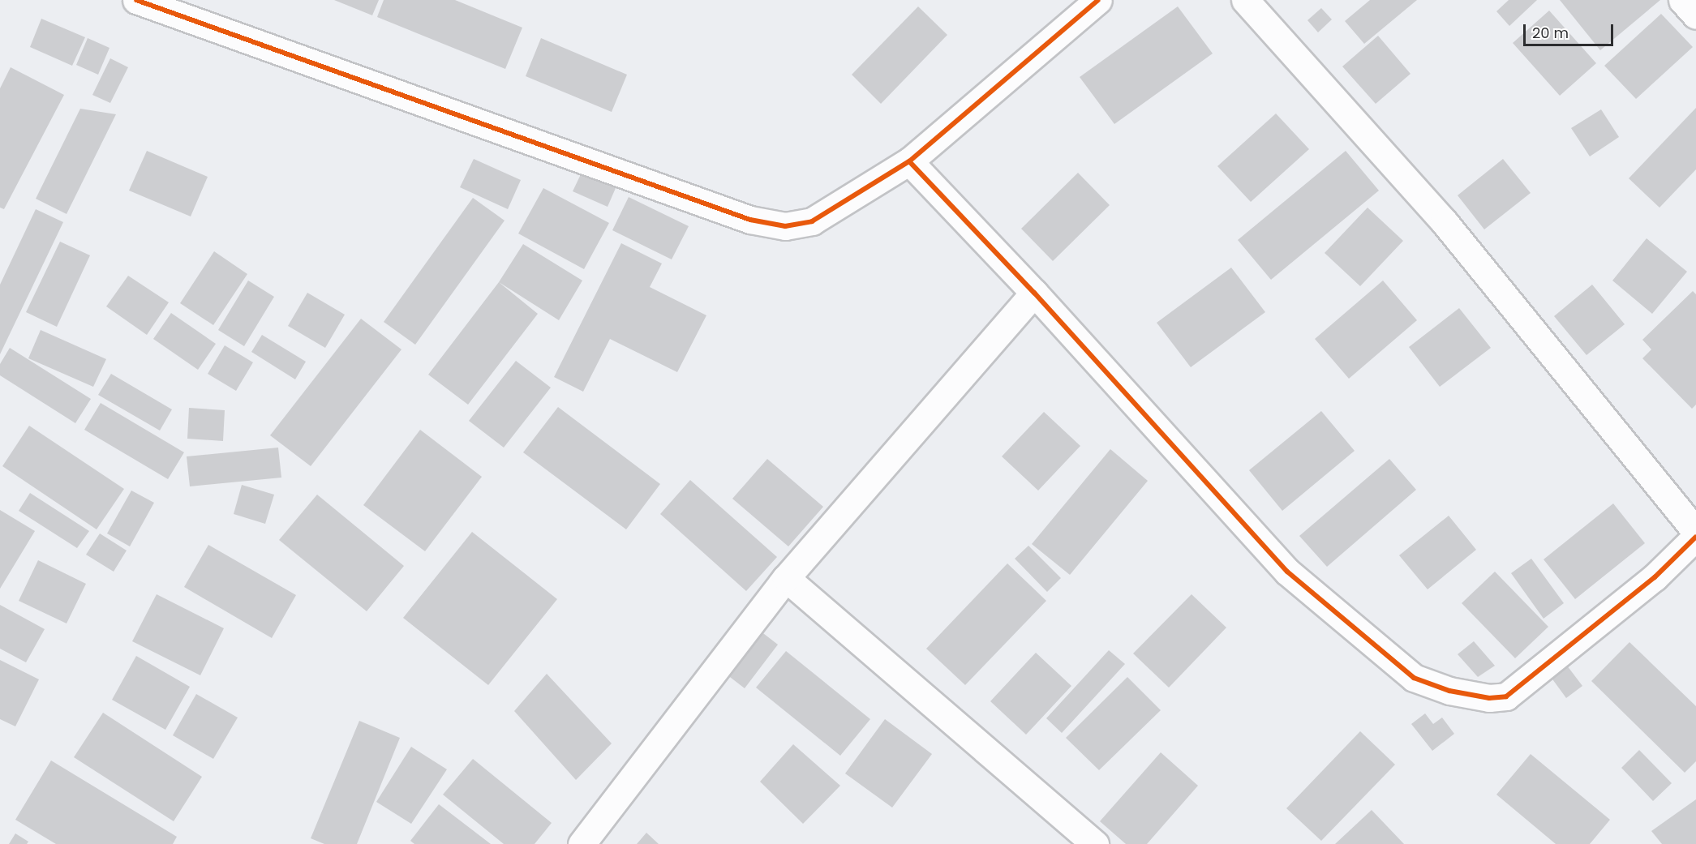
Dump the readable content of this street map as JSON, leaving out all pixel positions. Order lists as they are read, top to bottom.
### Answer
{
  "scale_bar": "20 m"
}
